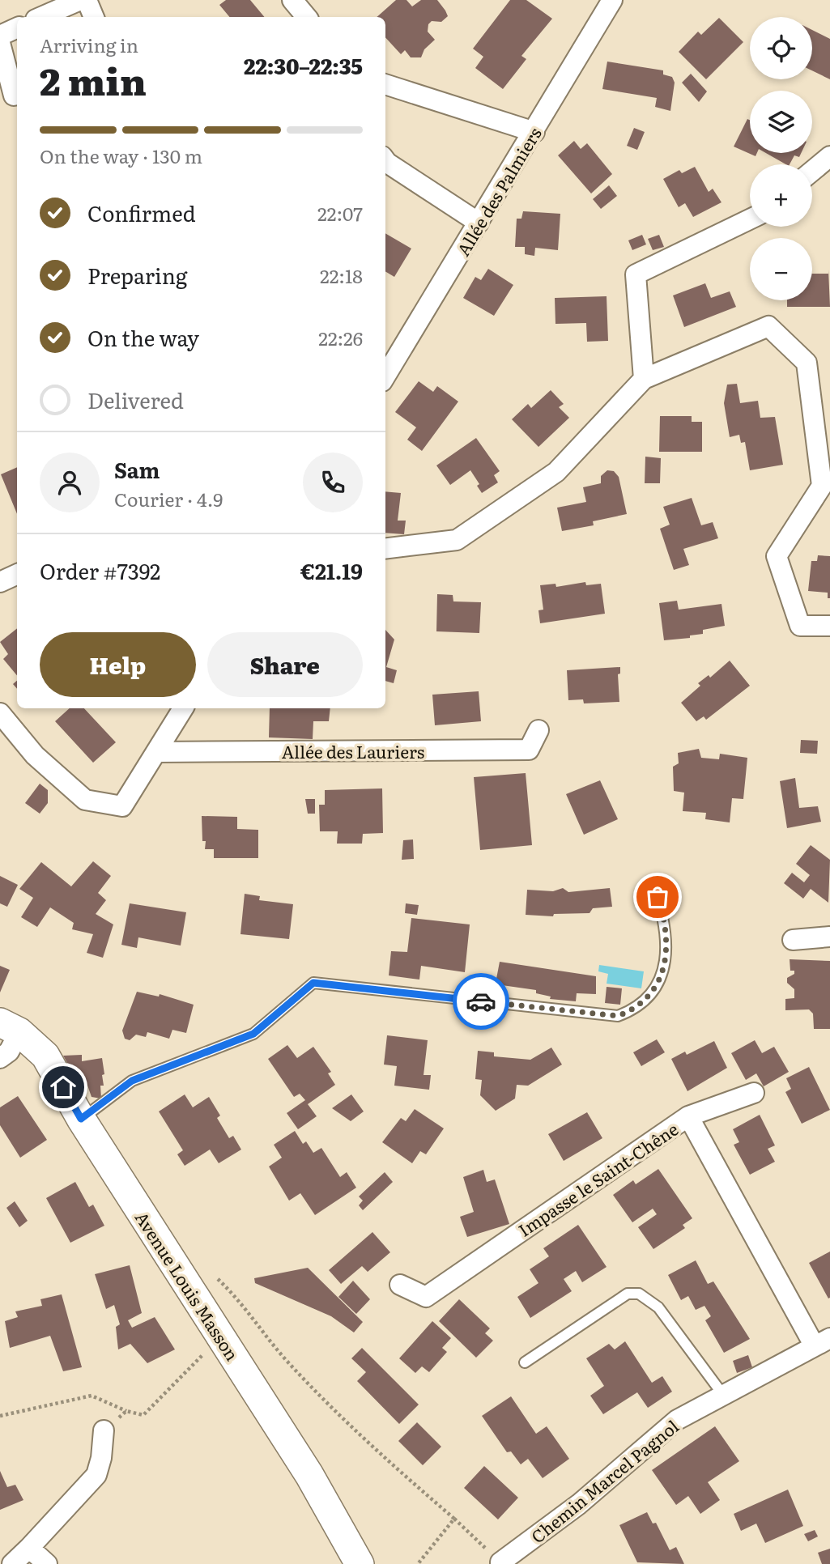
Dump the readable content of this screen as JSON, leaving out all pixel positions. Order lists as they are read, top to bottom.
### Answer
{
  "streets": {
    "street": [
      "Allée des Palmiers",
      "Allée des Lauriers",
      "Impasse le Saint-Chêne",
      "Avenue Louis Masson",
      "Chemin Marcel Pagnol"
    ]
  },
  "crossings": [
    ["Impasse le Saint-Chêne", "Chemin Marcel Pagnol"]
  ],
  "page": {
    "map_buttons": ["+", "−"],
    "heading": ["2 min", "Arriving in", "22:30–22:35"],
    "panel": [
      "Sam",
      "Courier · 4.9",
      "Order #7392",
      "€21.19"
    ],
    "bar": "On the way · 130 m",
    "list": [
      ["Confirmed", "22:07"],
      ["Preparing", "22:18"],
      ["On the way", "22:26"],
      "Delivered"
    ],
    "buttons": ["Help", "Share"]
  }
}
